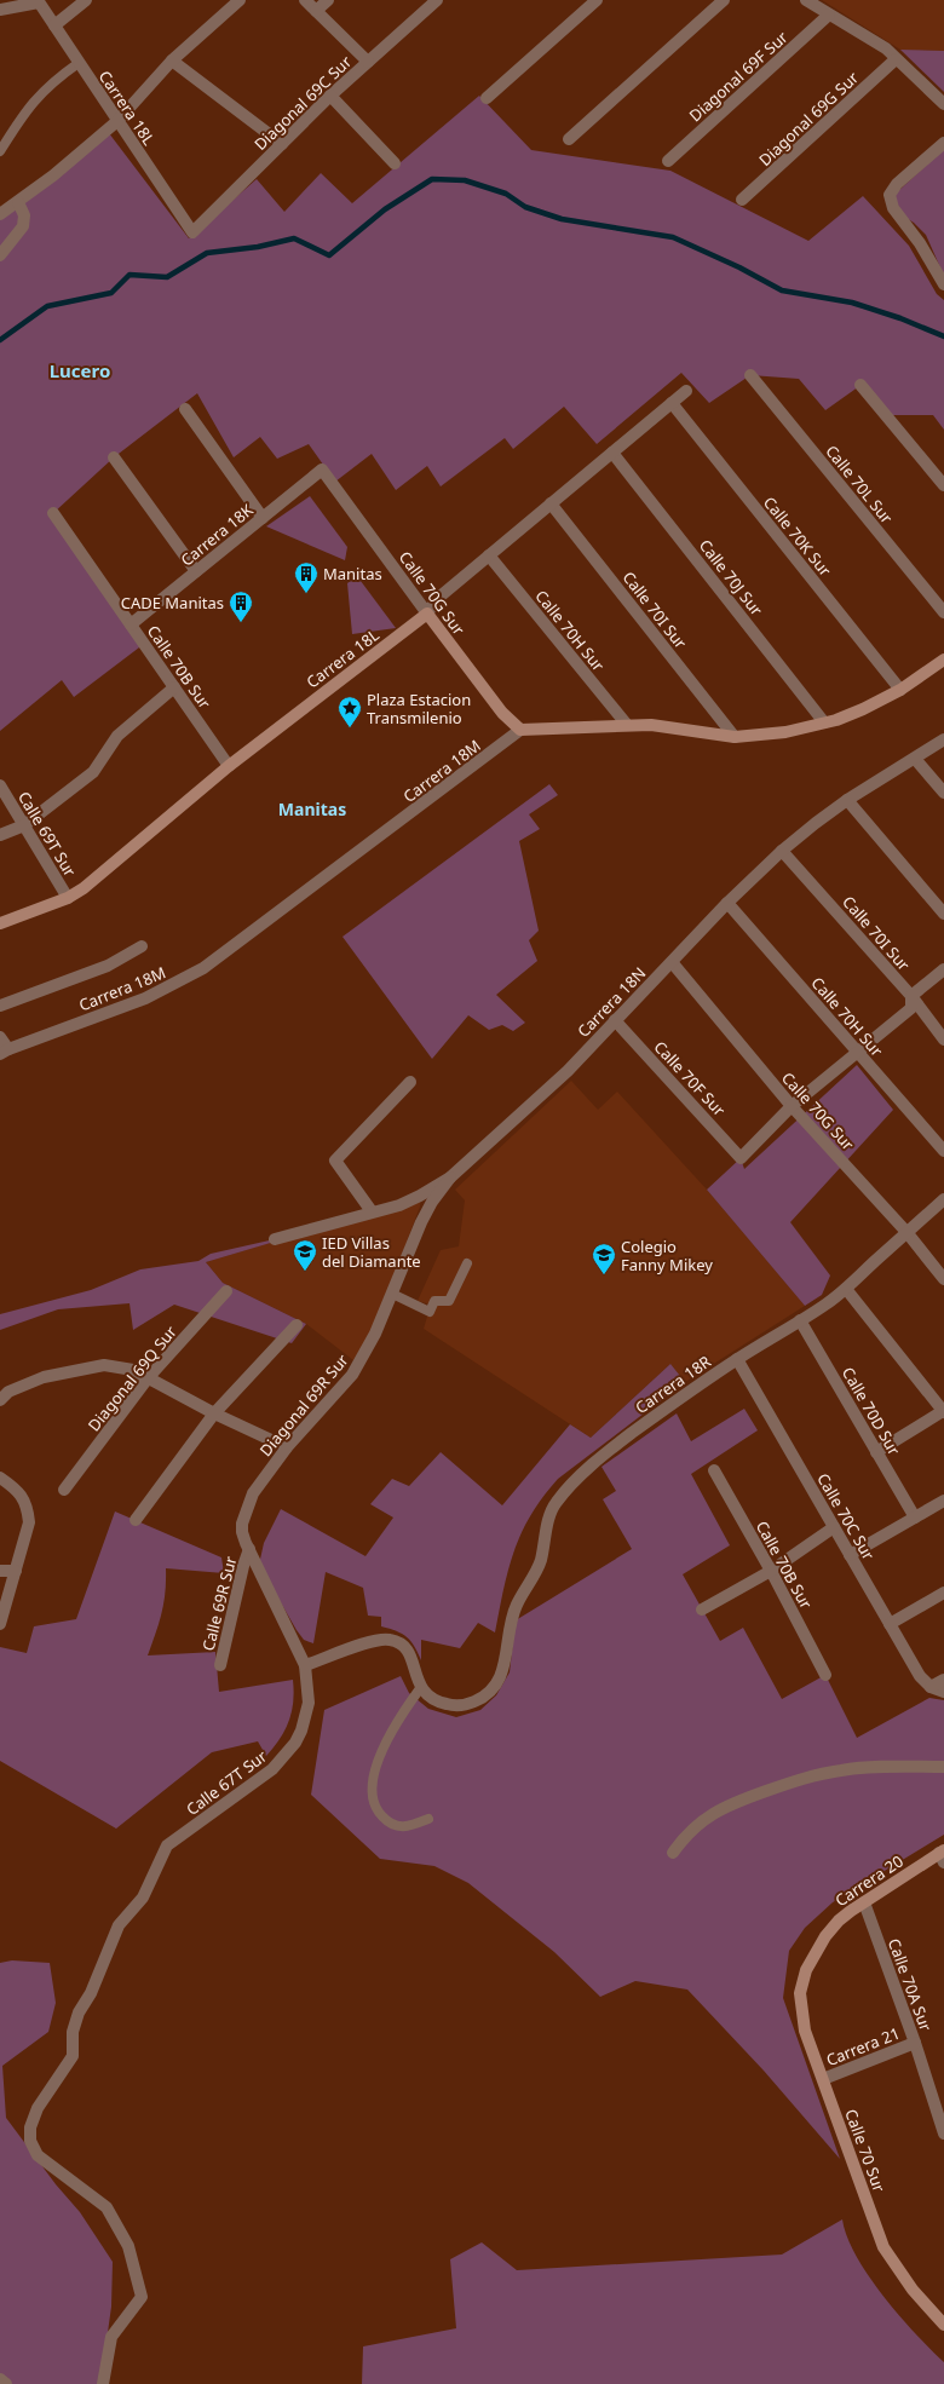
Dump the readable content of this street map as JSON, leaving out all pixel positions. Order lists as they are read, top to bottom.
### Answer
{
  "streets": {
    "street": [
      "Diagonal 69F Sur",
      "Diagonal 69C Sur",
      "Carrera 18L",
      "Diagonal 69G Sur",
      "Calle 70L Sur",
      "Carrera 18K",
      "Calle 70K Sur",
      "Calle 70J Sur",
      "Calle 70G Sur",
      "Calle 70I Sur",
      "Calle 70H Sur",
      "Calle 70B Sur",
      "Carrera 18M",
      "Calle 69T Sur",
      "Carrera 18N",
      "Calle 70F Sur",
      "Diagonal 69Q Sur",
      "Carrera 18R",
      "Diagonal 69R Sur",
      "Calle 70D Sur",
      "Calle 70C Sur",
      "Calle 69R Sur",
      "Calle 67T Sur",
      "Carrera 20",
      "Calle 70A Sur",
      "Carrera 21",
      "Calle 70 Sur"
    ]
  },
  "crossings": [
    ["Diagonal 69C Sur", "Carrera 18L"],
    ["Carrera 18L", "Calle 70K Sur"],
    ["Carrera 18L", "Calle 70J Sur"],
    ["Carrera 18L", "Calle 70G Sur"],
    ["Carrera 18L", "Calle 70I Sur"],
    ["Carrera 18L", "Calle 70H Sur"],
    ["Carrera 18L", "Calle 70B Sur"],
    ["Carrera 18L", "Calle 69T Sur"],
    ["Carrera 18K", "Calle 70G Sur"],
    ["Carrera 18K", "Calle 70B Sur"],
    ["Calle 70G Sur", "Carrera 18M"],
    ["Calle 70G Sur", "Carrera 18N"],
    ["Calle 70G Sur", "Calle 70F Sur"],
    ["Calle 70G Sur", "Carrera 18R"],
    ["Calle 70I Sur", "Carrera 18N"],
    ["Calle 70H Sur", "Carrera 18N"],
    ["Carrera 18N", "Calle 70F Sur"],
    ["Carrera 18N", "Diagonal 69R Sur"],
    ["Carrera 18R", "Calle 70D Sur"],
    ["Carrera 18R", "Calle 70C Sur"],
    ["Diagonal 69R Sur", "Calle 69R Sur"],
    ["Diagonal 69R Sur", "Calle 67T Sur"],
    ["Calle 69R Sur", "Calle 67T Sur"],
    ["Carrera 20", "Calle 70A Sur"],
    ["Carrera 20", "Calle 70 Sur"],
    ["Calle 70A Sur", "Carrera 21"],
    ["Carrera 21", "Calle 70 Sur"]
  ],
  "districts": ["Lucero", "Manitas"],
  "places": {
    "building": ["Manitas", "CADE Manitas"],
    "place": ["Plaza Estacion Transmilenio"],
    "school or university": ["IED Villas del Diamante", "Colegio Fanny Mikey"]
  }
}
